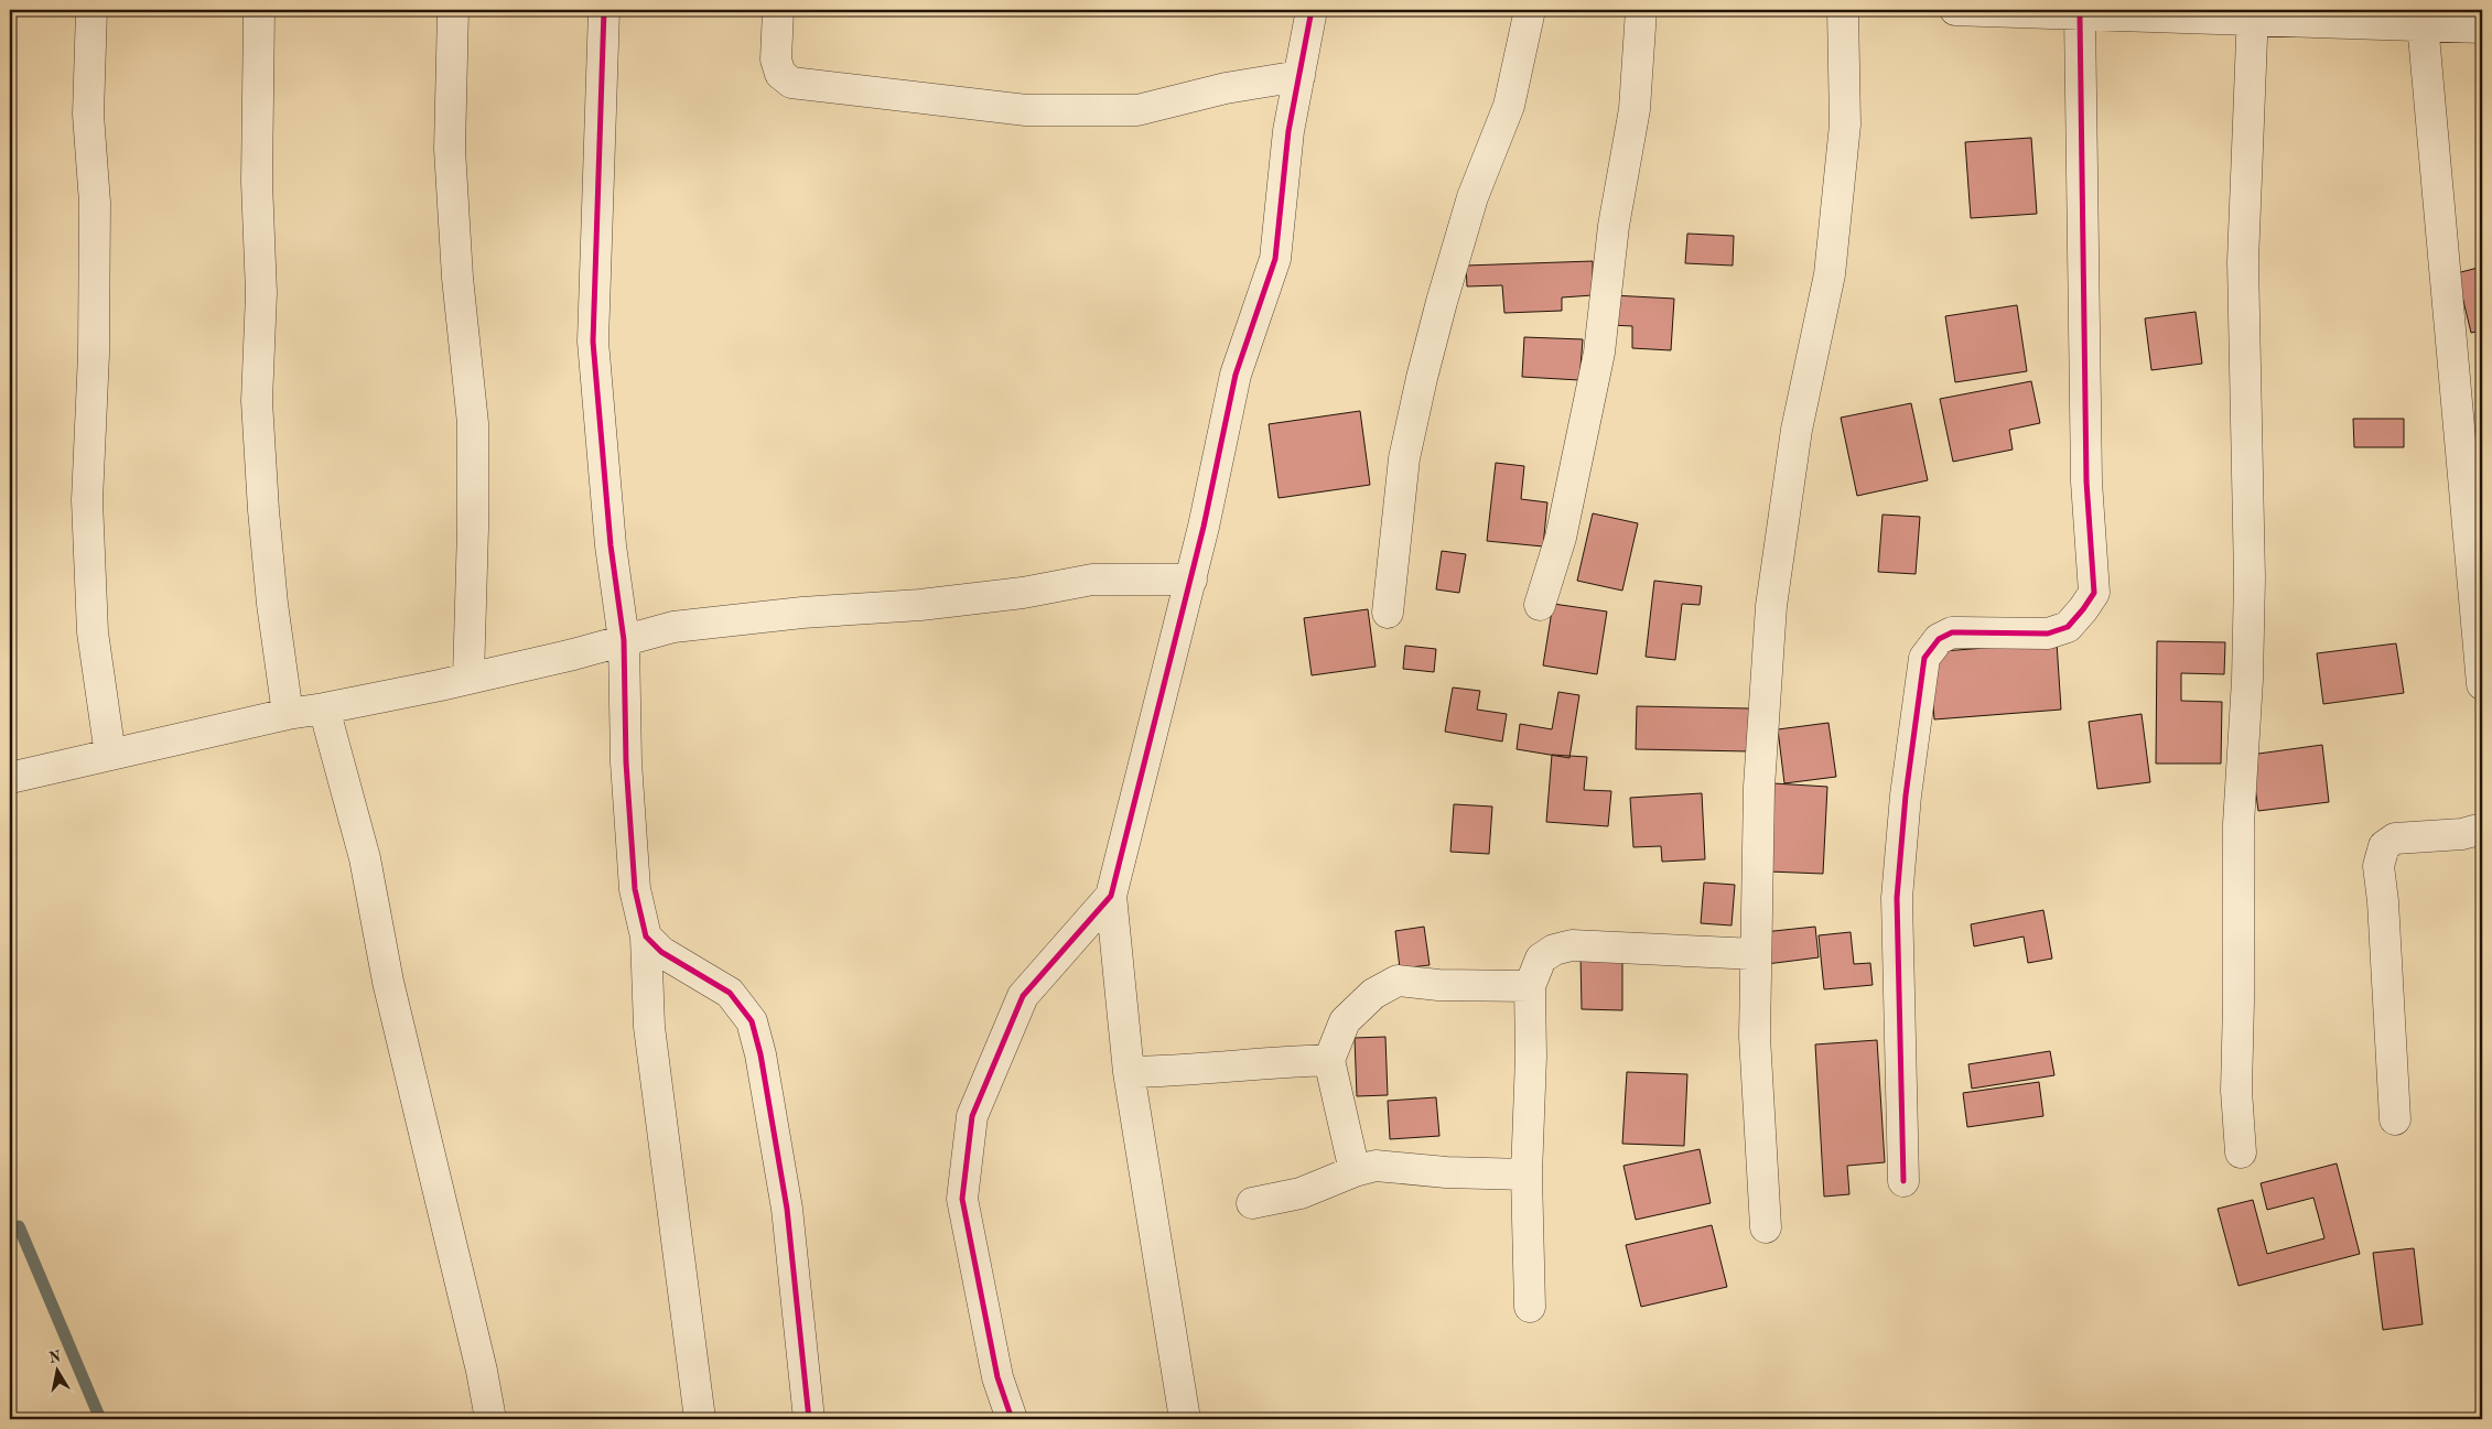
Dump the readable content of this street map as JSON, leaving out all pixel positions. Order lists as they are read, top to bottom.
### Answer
{
  "north": "top"
}
